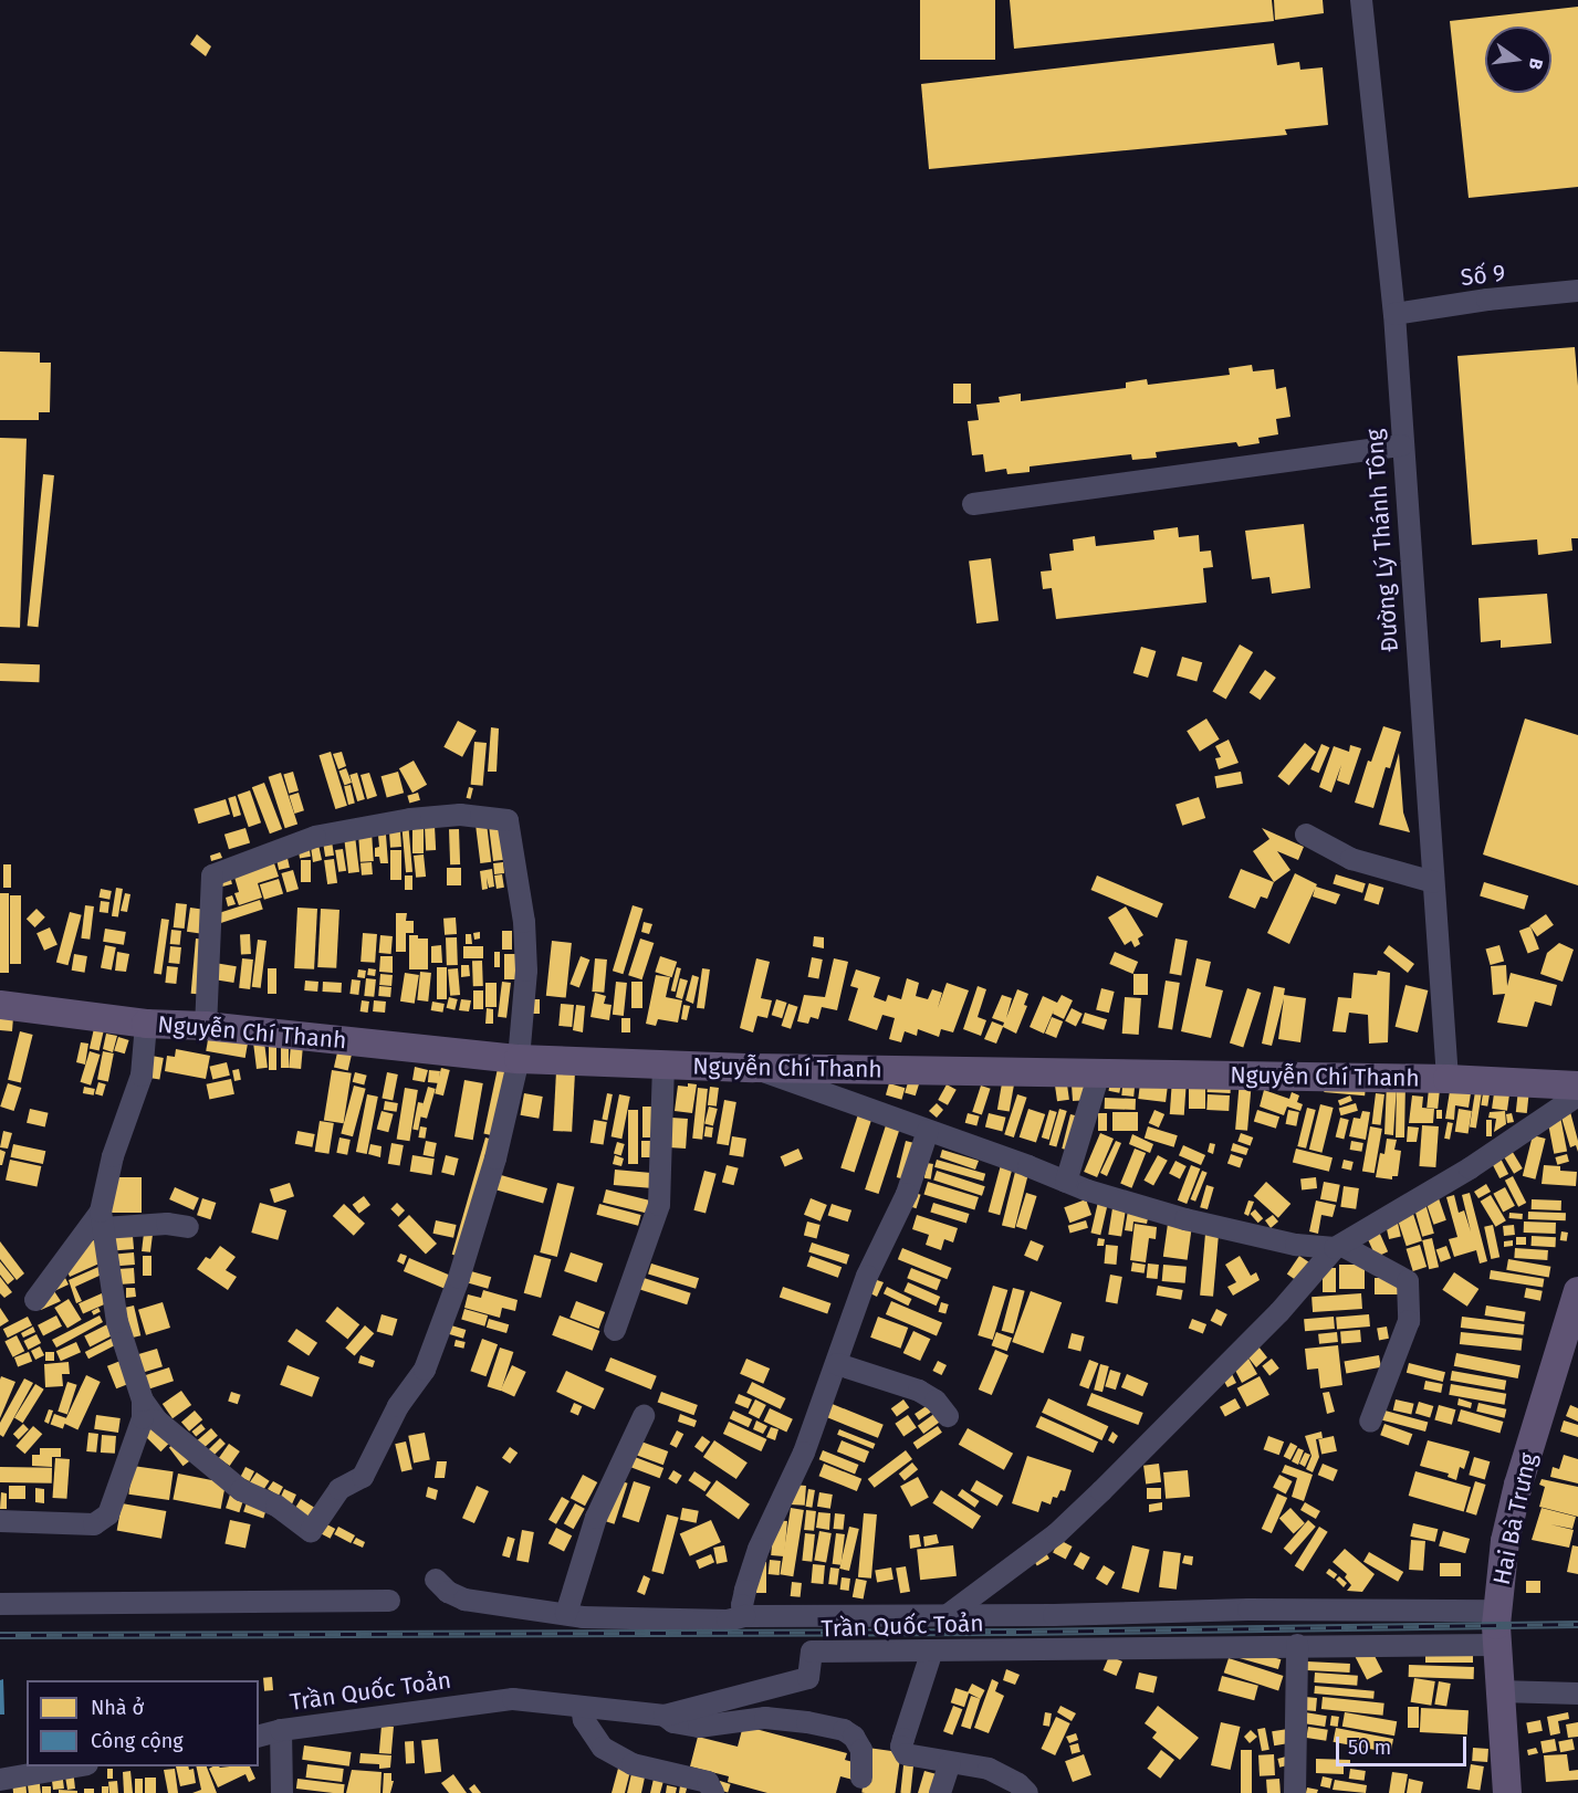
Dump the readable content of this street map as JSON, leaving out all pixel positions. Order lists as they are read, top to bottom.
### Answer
{
  "streets": {
    "main road": ["Nguyễn Chí Thanh", "Hai Bà Trưng"],
    "street": ["Số 9", "Đường Lý Thánh Tông", "Trần Quốc Toản"]
  },
  "crossings": [
    ["Số 9", "Đường Lý Thánh Tông"],
    ["Đường Lý Thánh Tông", "Nguyễn Chí Thanh"],
    ["Hai Bà Trưng", "Trần Quốc Toản"]
  ],
  "legend": ["Nhà ở", "Công cộng"],
  "scale_bar": "50 m",
  "north": "right"
}
